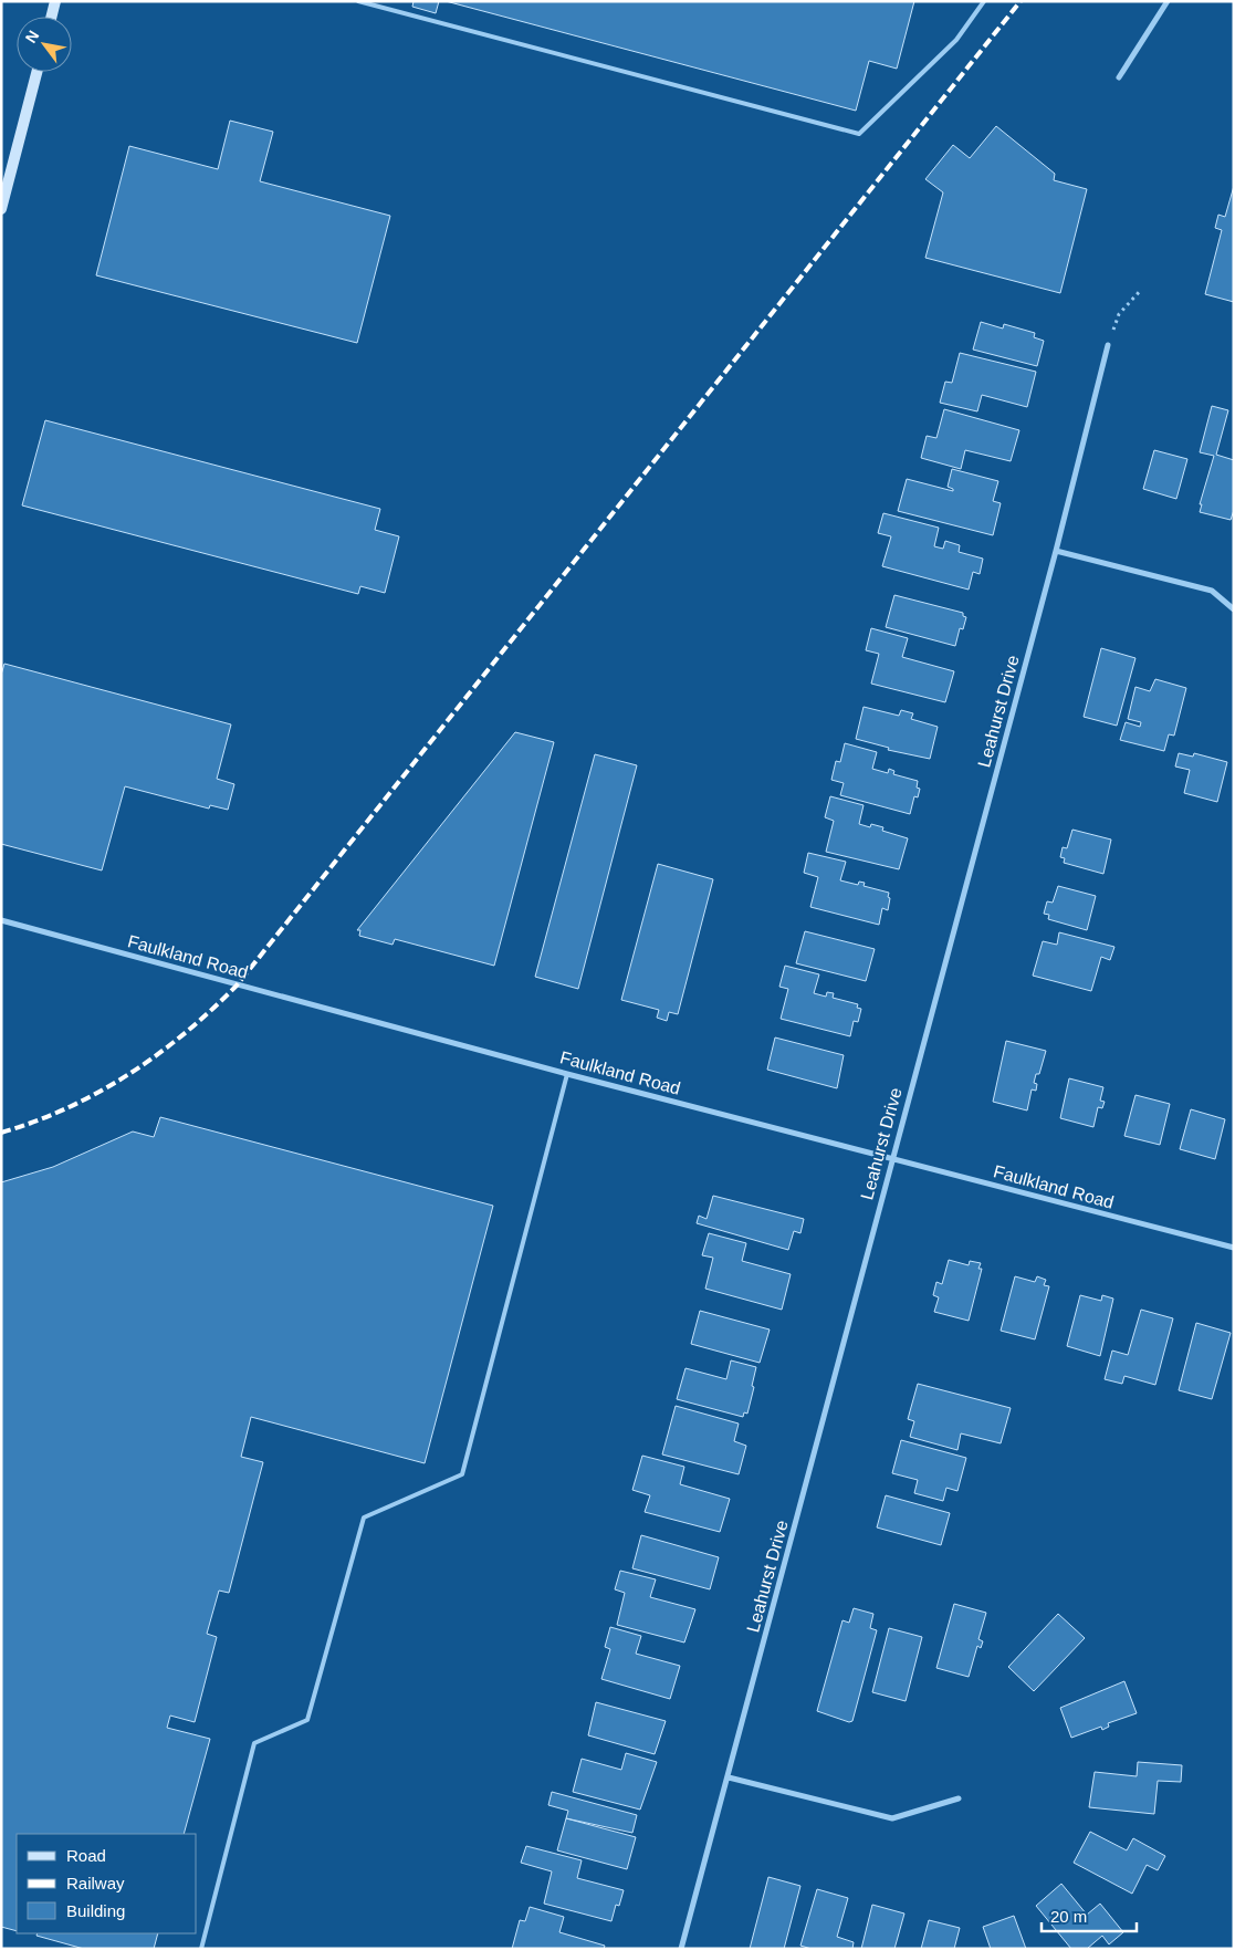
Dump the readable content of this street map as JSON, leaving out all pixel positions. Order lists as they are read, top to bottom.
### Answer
{
  "streets": {
    "street": ["Leahurst Drive", "Faulkland Road"]
  },
  "crossings": [
    ["Leahurst Drive", "Faulkland Road"]
  ],
  "legend": ["Road", "Railway", "Building"],
  "scale_bar": "20 m",
  "north": "top left"
}
